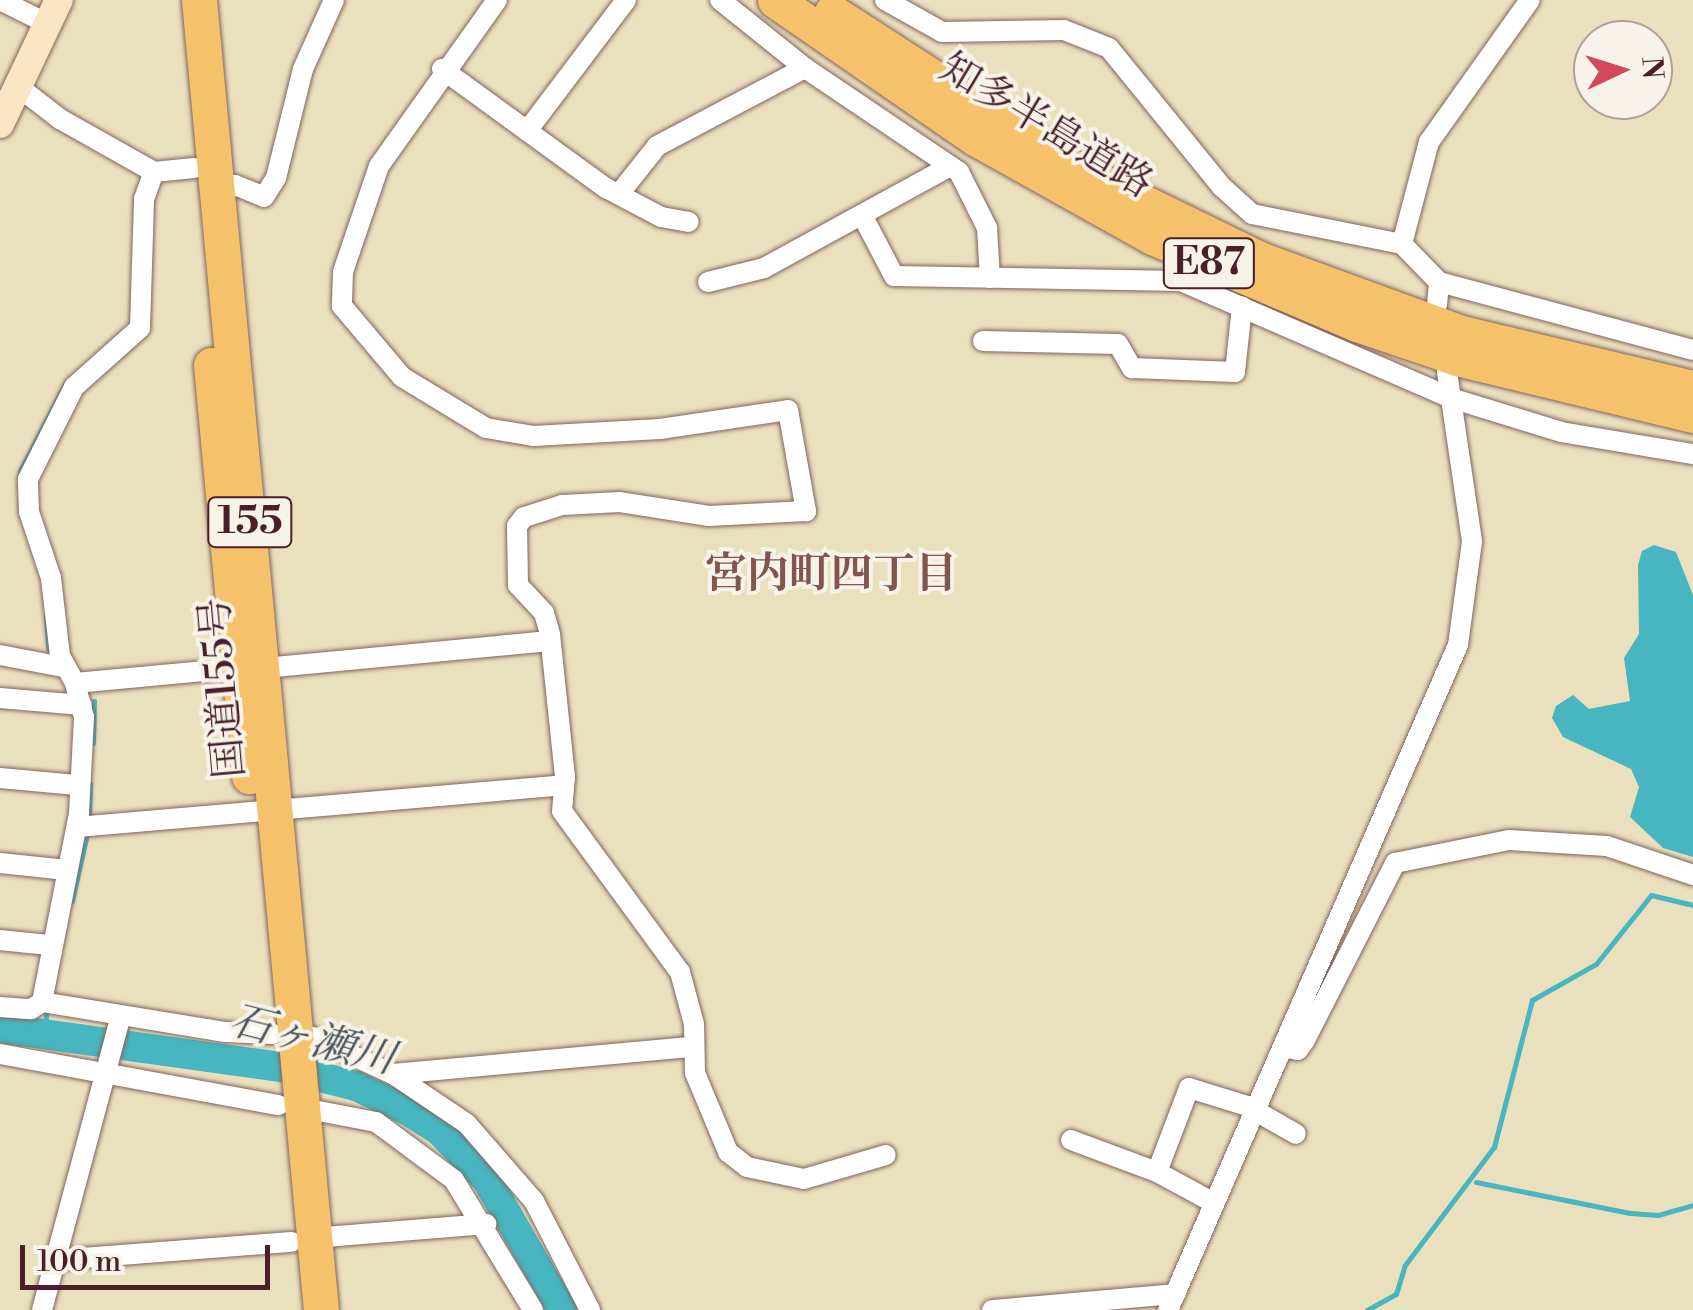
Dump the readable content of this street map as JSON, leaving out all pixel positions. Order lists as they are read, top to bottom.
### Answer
{
  "streets": {
    "highway": [
      "知多半島道路",
      "E87",
      "155",
      "国道155号"
    ]
  },
  "districts": ["宮内町四丁目"],
  "water": ["石ヶ瀬川"],
  "scale_bar": "100 m",
  "north": "right"
}
